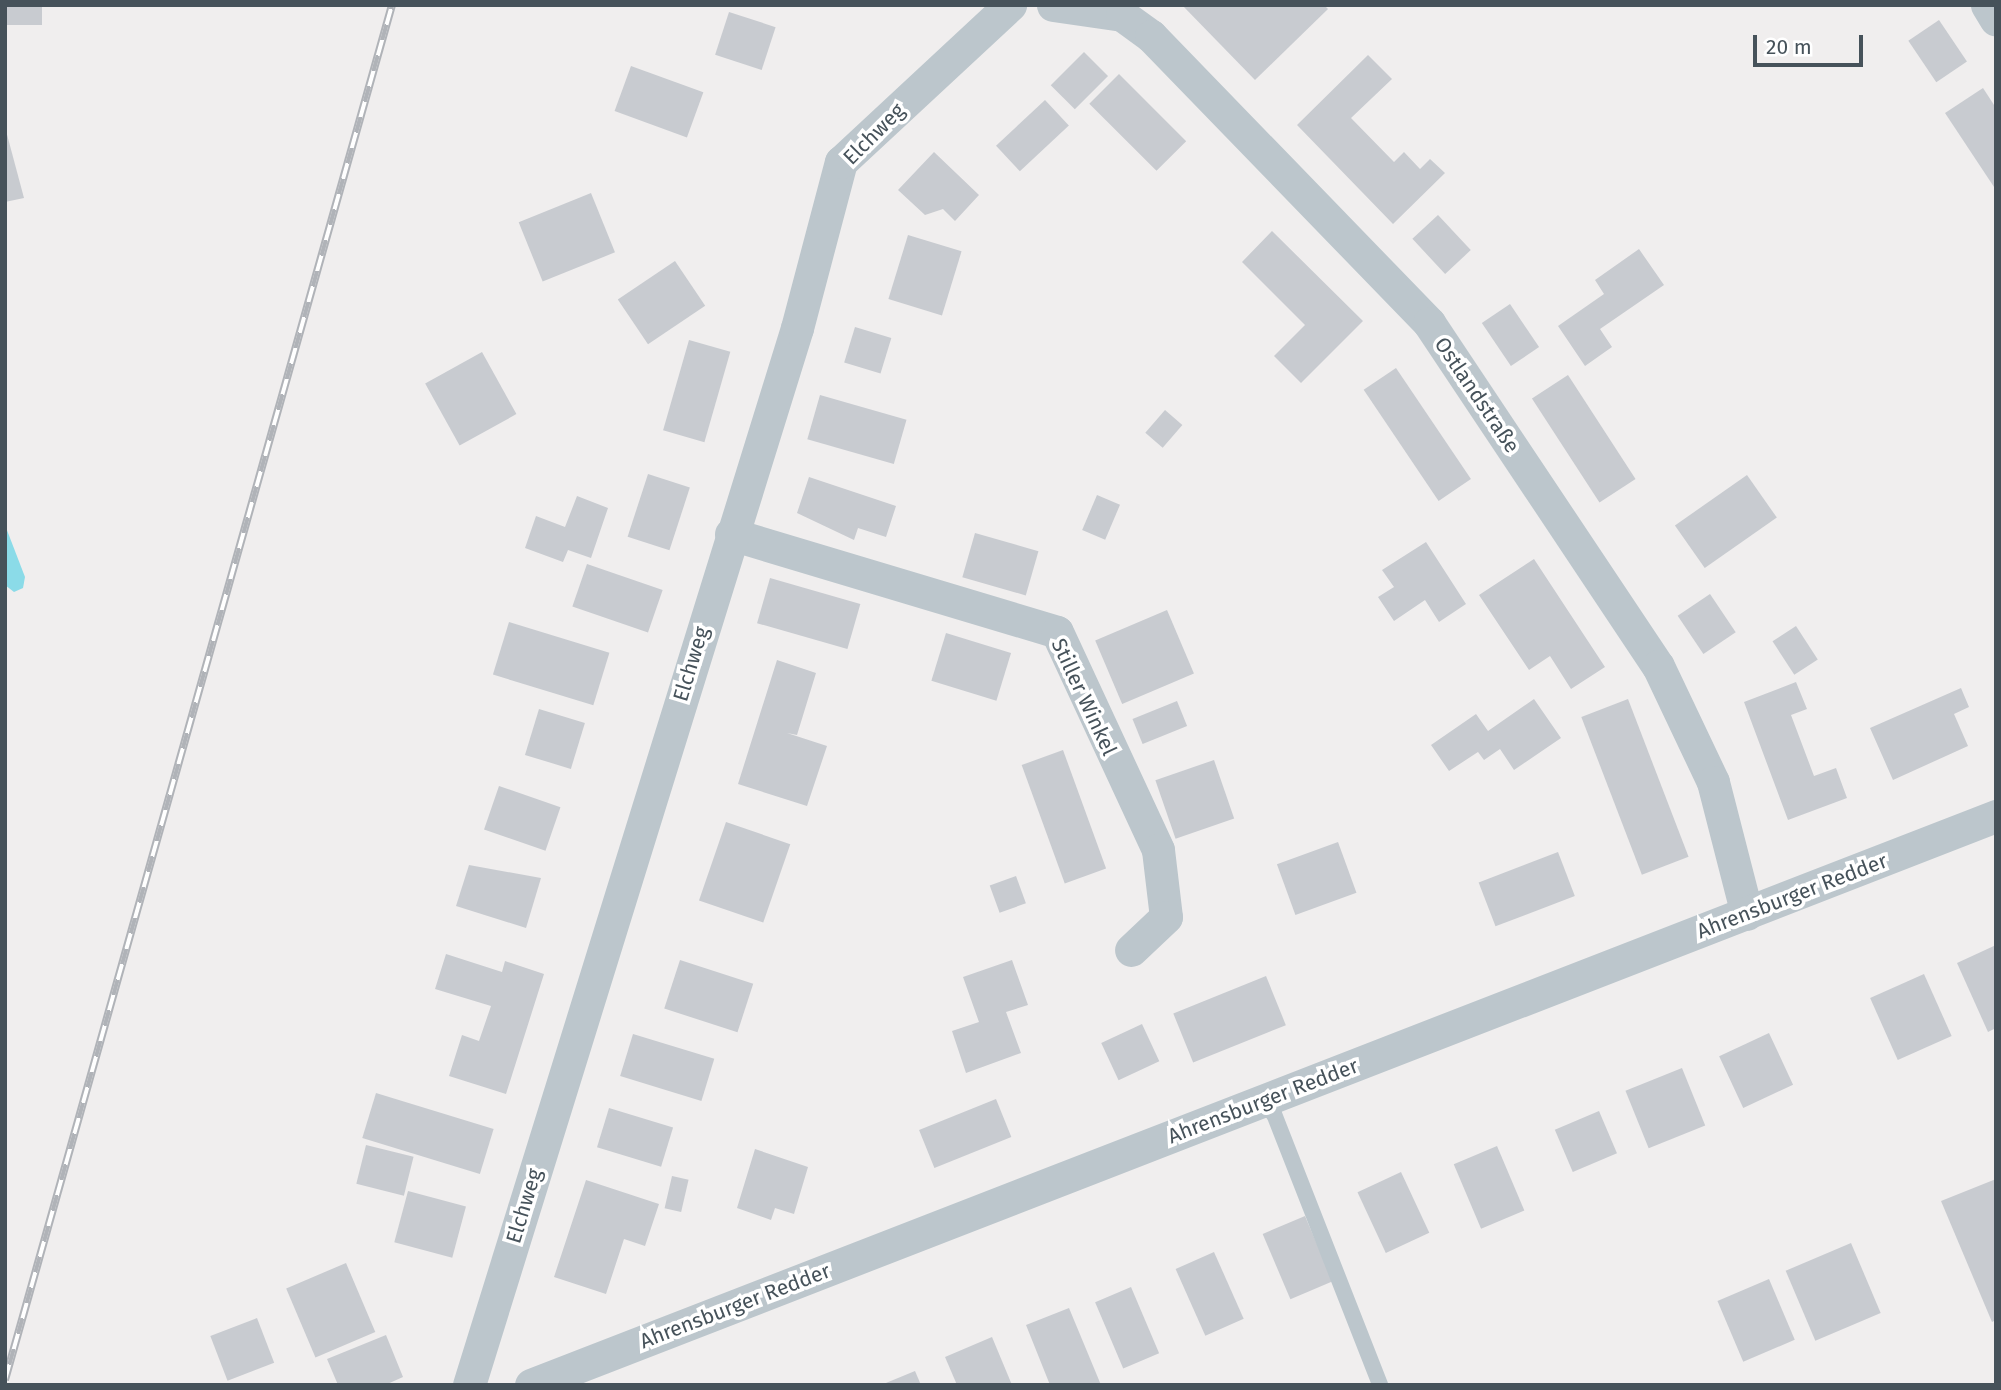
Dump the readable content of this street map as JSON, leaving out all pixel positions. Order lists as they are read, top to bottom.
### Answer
{
  "streets": {
    "street": [
      "Elchweg",
      "Ostlandstraße",
      "Stiller Winkel",
      "Ahrensburger Redder"
    ]
  },
  "crossings": [
    ["Elchweg", "Stiller Winkel"],
    ["Ostlandstraße", "Ahrensburger Redder"]
  ],
  "scale_bar": "20 m"
}
